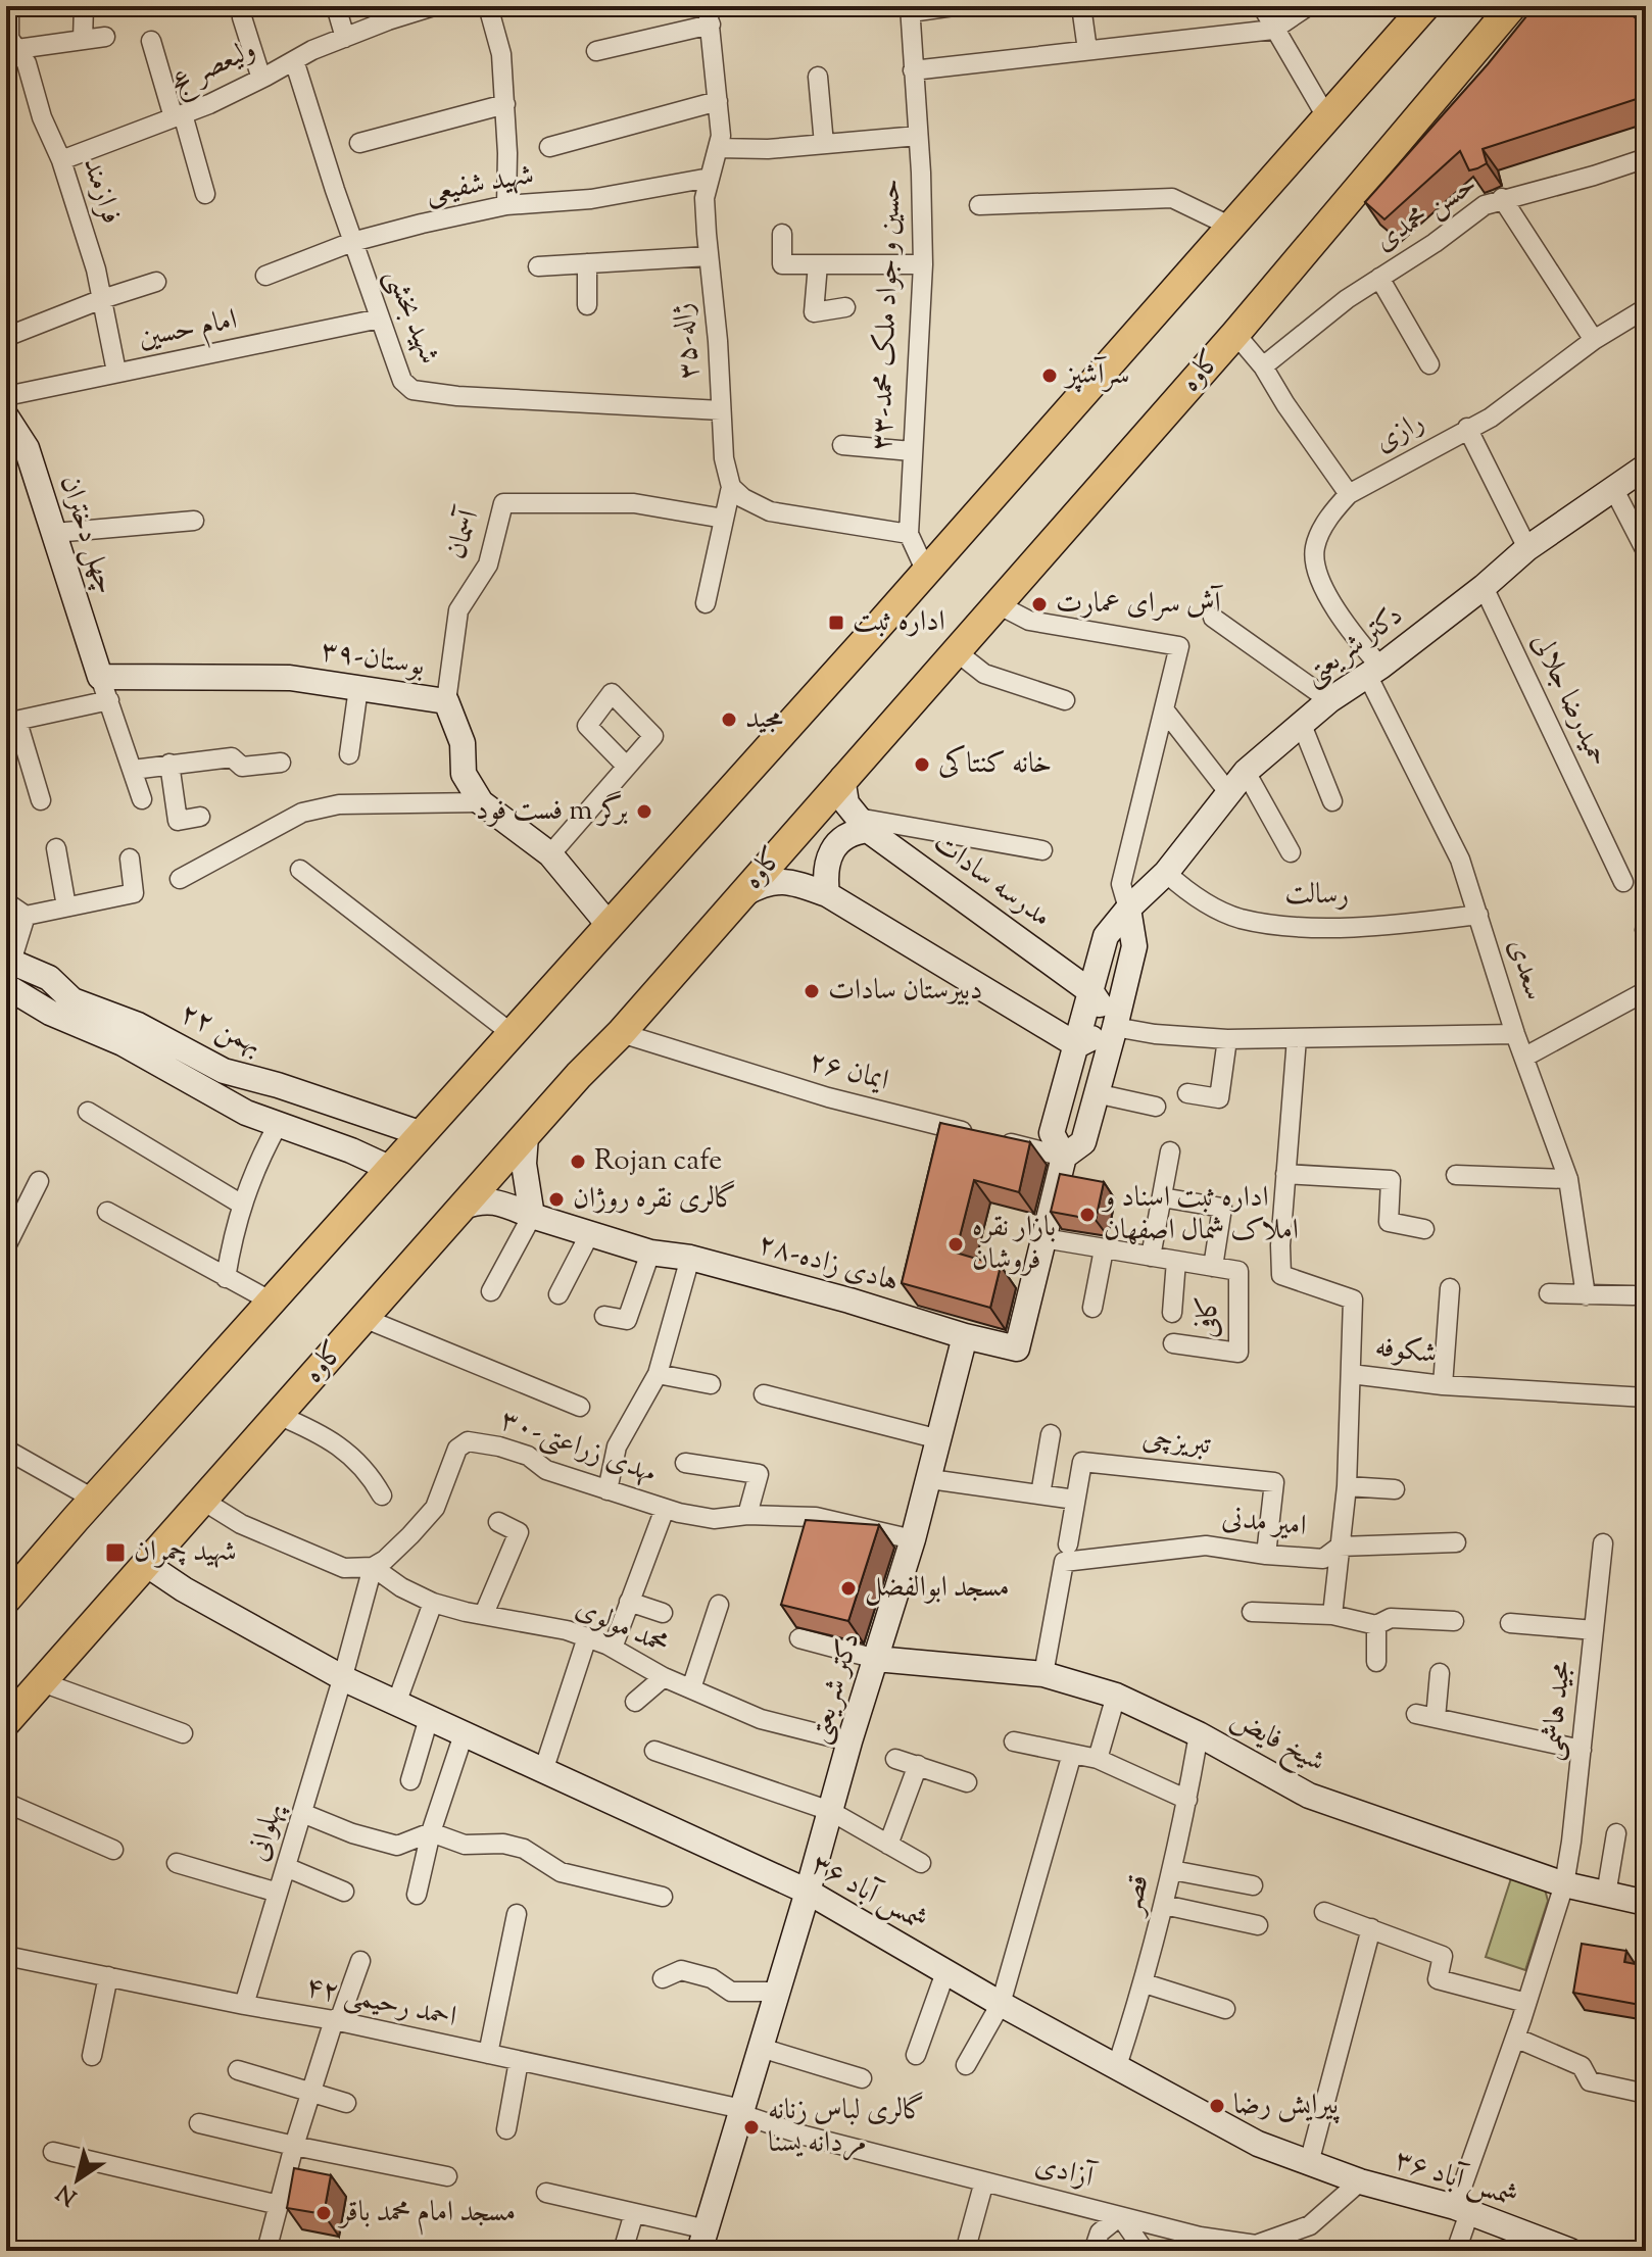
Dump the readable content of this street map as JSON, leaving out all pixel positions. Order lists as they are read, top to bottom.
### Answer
{
  "streets": {
    "main road": ["کاوه"],
    "street": [
      "ولیعصر عج",
      "شهید شفیعی",
      "فرازمند",
      "حسن محمدی",
      "۳۳-حسین و جواد ملک محمد",
      "شهید بخشی",
      "امام حسین",
      "۳۵-ژاله",
      "رازی",
      "چهل دختران",
      "آسمان",
      "دکتر شریعتی",
      "۳۹-بوستان",
      "حمیدرضا جلالی",
      "مدرسه سادات",
      "رسالت",
      "سعدی",
      "۲۲ بهمن",
      "۲۶ ایمان",
      "۲۸-هادی زاده",
      "کافی",
      "شکوفه",
      "تبریزچی",
      "۳۰-مهدی زراعتی",
      "امیر مدنی",
      "محمد مولوی",
      "مجید هاشمی",
      "شیخ فایض",
      "پهلوانی",
      "شمس آباد ۳۶",
      "قصر",
      "۴۲ احمد رحیمی",
      "آزادی"
    ]
  },
  "crossings": [
    ["ولیعصر عج", "فرازمند"],
    ["ولیعصر عج", "شهید بخشی"],
    ["شهید شفیعی", "شهید بخشی"],
    ["شهید شفیعی", "۳۵-ژاله"],
    ["فرازمند", "امام حسین"],
    ["شهید بخشی", "امام حسین"],
    ["شهید بخشی", "۳۵-ژاله"],
    ["کاوه", "۲۶ ایمان"],
    ["کاوه", "۲۸-هادی زاده"],
    ["کاوه", "شمس آباد ۳۶"],
    ["رازی", "دکتر شریعتی"],
    ["رازی", "سعدی"],
    ["چهل دختران", "۳۹-بوستان"],
    ["آسمان", "۳۹-بوستان"],
    ["دکتر شریعتی", "حمیدرضا جلالی"],
    ["دکتر شریعتی", "مدرسه سادات"],
    ["دکتر شریعتی", "رسالت"],
    ["دکتر شریعتی", "سعدی"],
    ["دکتر شریعتی", "۲۶ ایمان"],
    ["دکتر شریعتی", "۲۸-هادی زاده"],
    ["دکتر شریعتی", "کافی"],
    ["دکتر شریعتی", "۳۰-مهدی زراعتی"],
    ["دکتر شریعتی", "محمد مولوی"],
    ["دکتر شریعتی", "شیخ فایض"],
    ["دکتر شریعتی", "شمس آباد ۳۶"],
    ["دکتر شریعتی", "۴۲ احمد رحیمی"],
    ["دکتر شریعتی", "آزادی"],
    ["رسالت", "سعدی"],
    ["تبریزچی", "امیر مدنی"],
    ["تبریزچی", "شیخ فایض"],
    ["۳۰-مهدی زراعتی", "محمد مولوی"],
    ["۳۰-مهدی زراعتی", "پهلوانی"],
    ["محمد مولوی", "پهلوانی"],
    ["مجید هاشمی", "شیخ فایض"],
    ["مجید هاشمی", "شمس آباد ۳۶"],
    ["شیخ فایض", "قصر"],
    ["پهلوانی", "شمس آباد ۳۶"],
    ["پهلوانی", "۴۲ احمد رحیمی"],
    ["شمس آباد ۳۶", "قصر"],
    ["شمس آباد ۳۶", "آزادی"],
    ["۴۲ احمد رحیمی", "آزادی"]
  ],
  "places": {
    "other": [
      "سرآشپز",
      "آش سرای عمارت",
      "مجید",
      "خانه کنتاکی",
      "فست فود m برگر",
      "دبیرستان سادات",
      "Rojan cafe",
      "گالری نقره روژان",
      "اداره ثبت اسناد و املاک شمال اصفهان",
      "بازار نقره فروشان",
      "مسجد ابوالفضل",
      "پیرایش رضا",
      "گالری لباس زنانه مردانه یسنا",
      "مسجد امام محمد باقر"
    ],
    "transit": ["اداره ثبت", "شهید چمران"]
  },
  "north": "bottom left"
}
